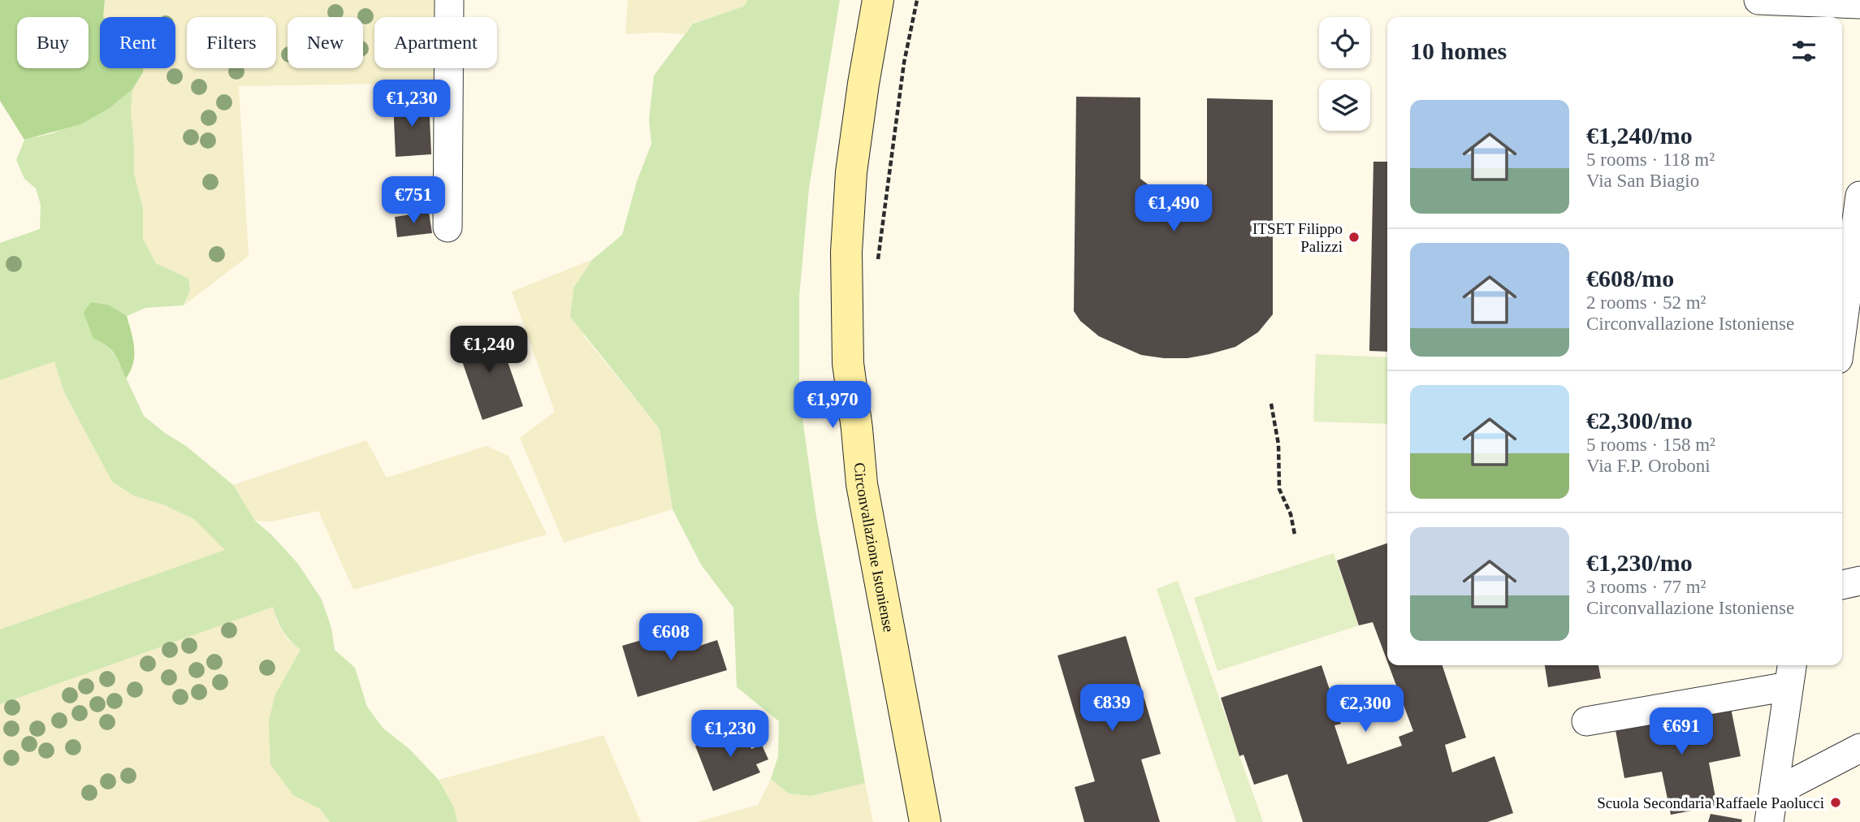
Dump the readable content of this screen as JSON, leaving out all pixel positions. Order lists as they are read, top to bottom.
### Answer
{
  "streets": {
    "main road": ["Circonvallazione Istoniense"]
  },
  "places": ["ITSET Filippo Palizzi", "Scuola Secondaria Raffaele Paolucci"],
  "page": {
    "chip": [
      "Buy",
      "Rent",
      "Filters",
      "New",
      "Apartment"
    ],
    "heading": "10 homes",
    "price": [
      "€1,230",
      "€751",
      "€1,490",
      "€1,240",
      "€1,970",
      "€608",
      "€839",
      "€2,300",
      "€691",
      "€1,230"
    ],
    "list": [
      {
        "name": "€1,240/mo",
        "note": "5 rooms · 118 m² · Via San Biagio"
      },
      {
        "name": "€608/mo",
        "note": "2 rooms · 52 m² · Circonvallazione Istoniense"
      },
      {
        "name": "€2,300/mo",
        "note": "5 rooms · 158 m² · Via F.P. Oroboni"
      },
      {
        "name": "€1,230/mo",
        "note": "3 rooms · 77 m² · Circonvallazione Istoniense"
      }
    ]
  }
}
